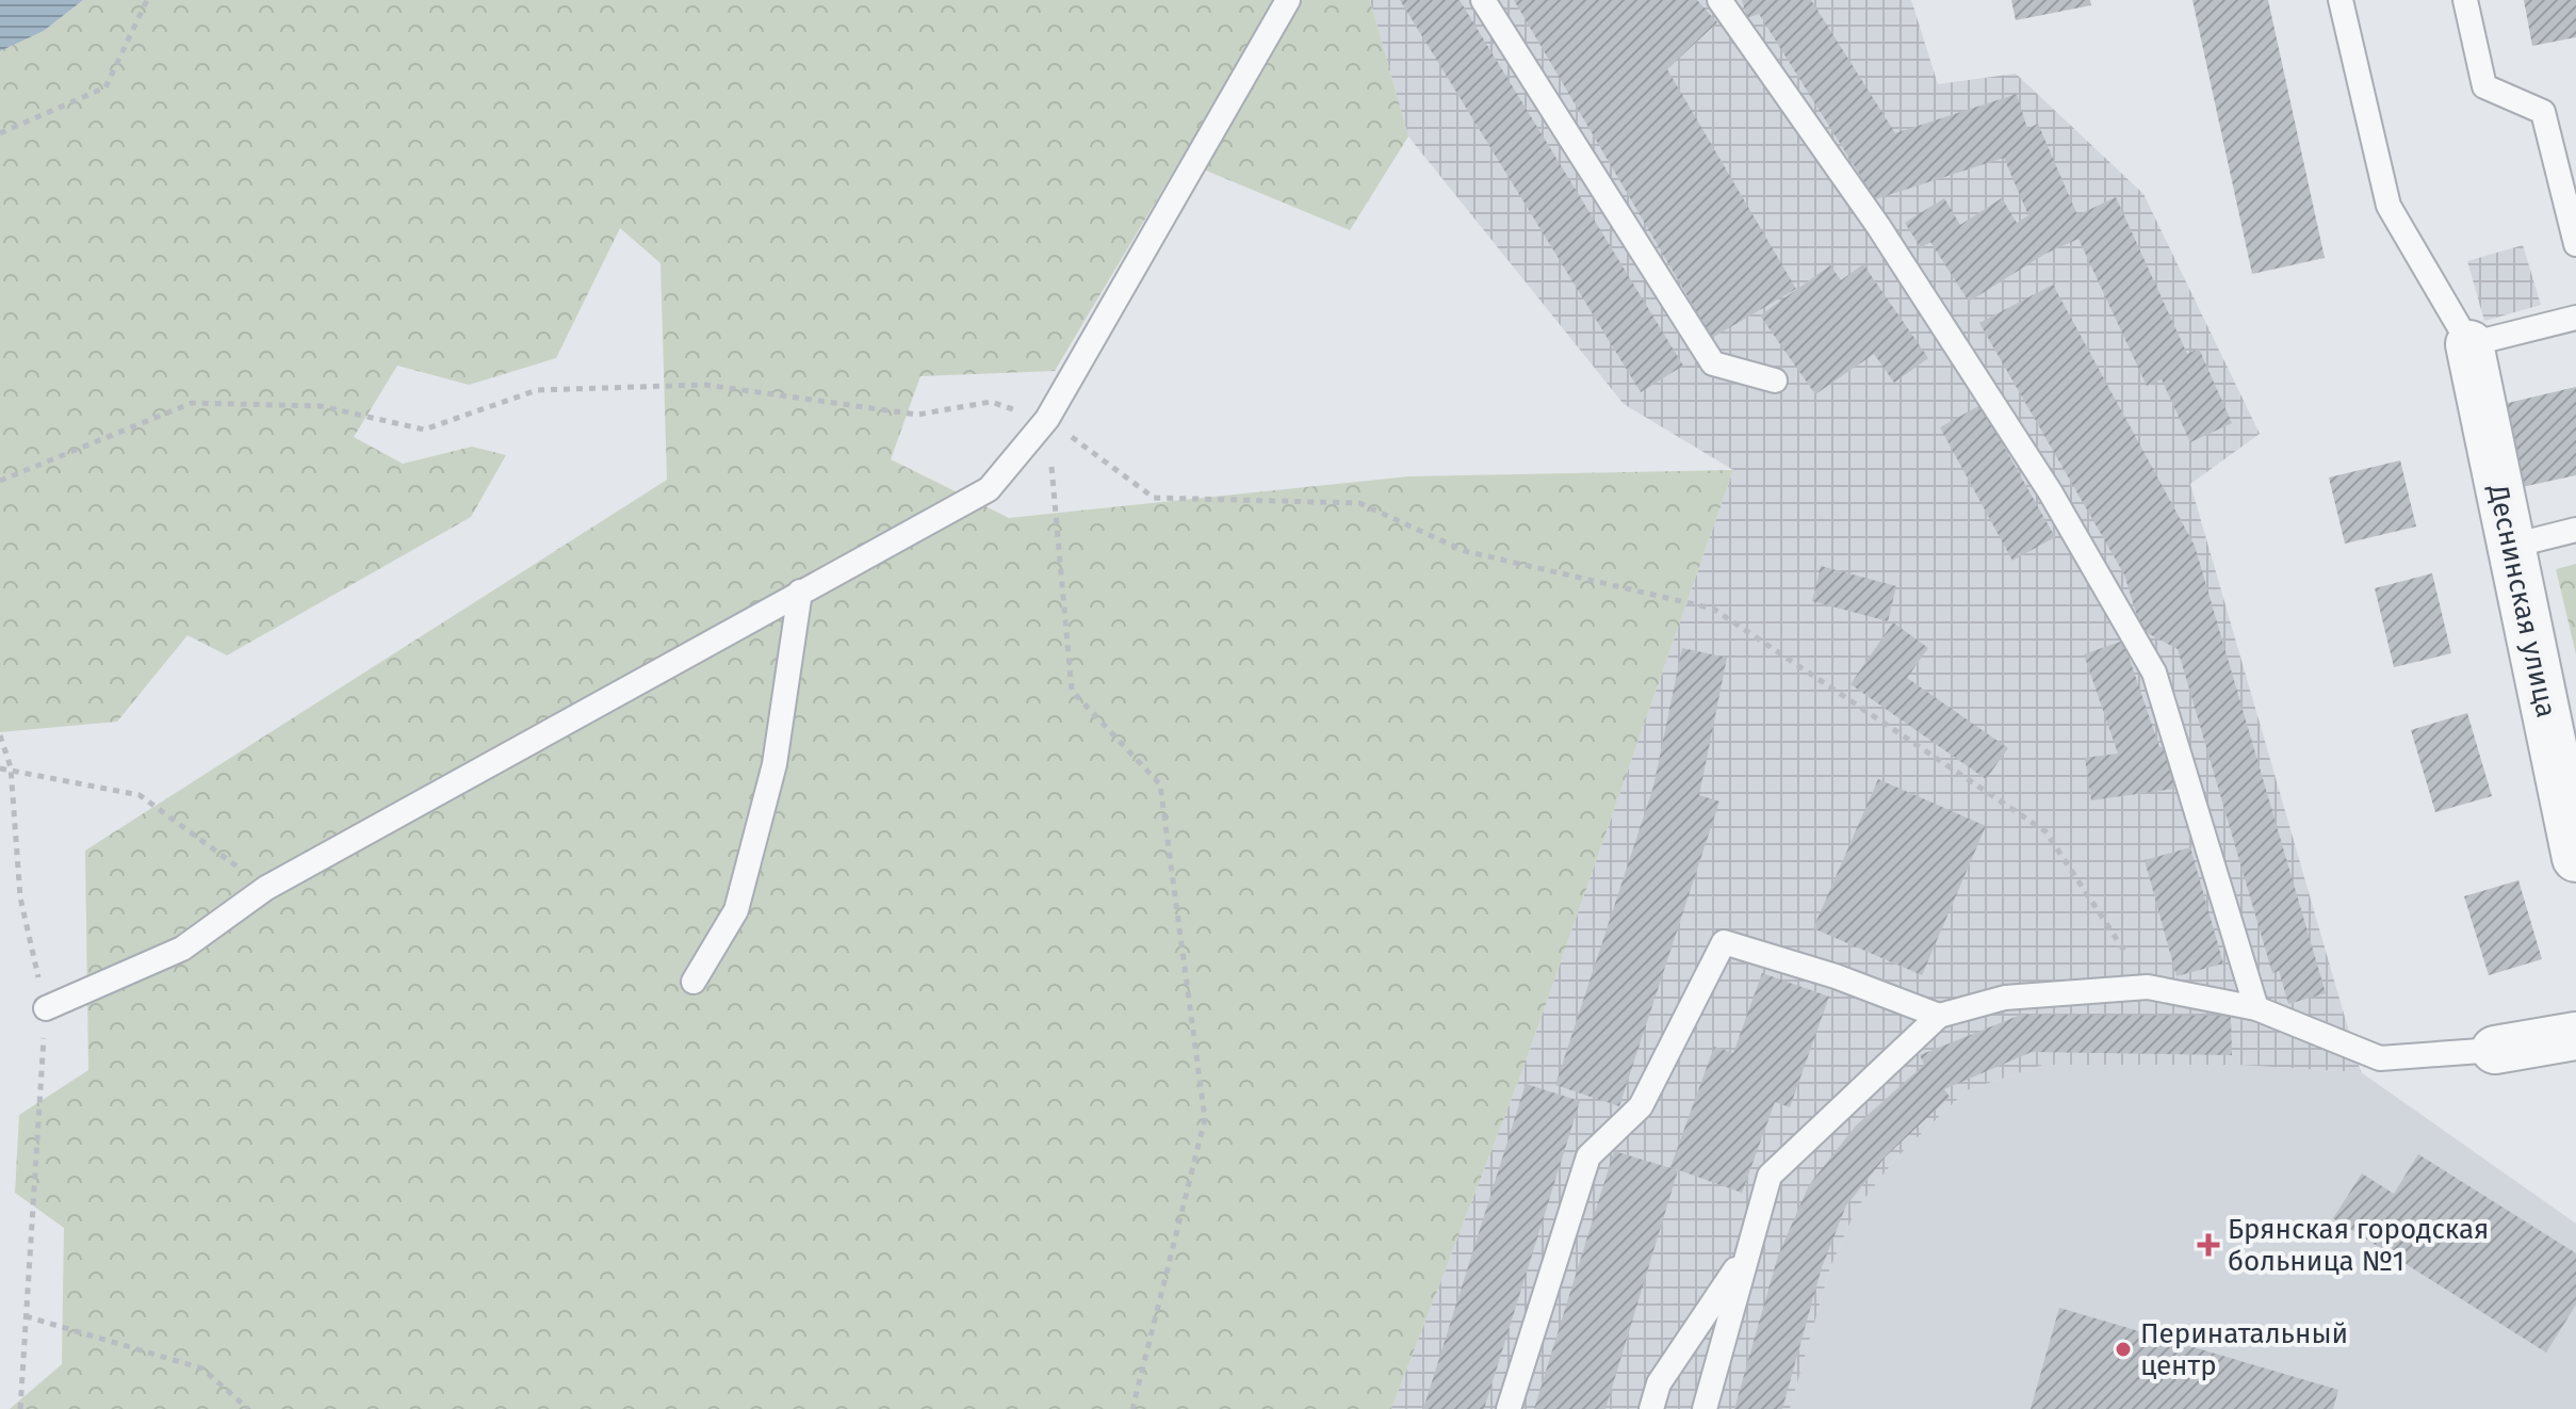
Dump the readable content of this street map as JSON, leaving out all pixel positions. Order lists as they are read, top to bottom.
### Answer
{
  "streets": {
    "street": ["Деснинская улица"]
  },
  "places": {
    "health": ["Брянская городская больница №1"],
    "other": ["Перинатальный центр"]
  }
}
